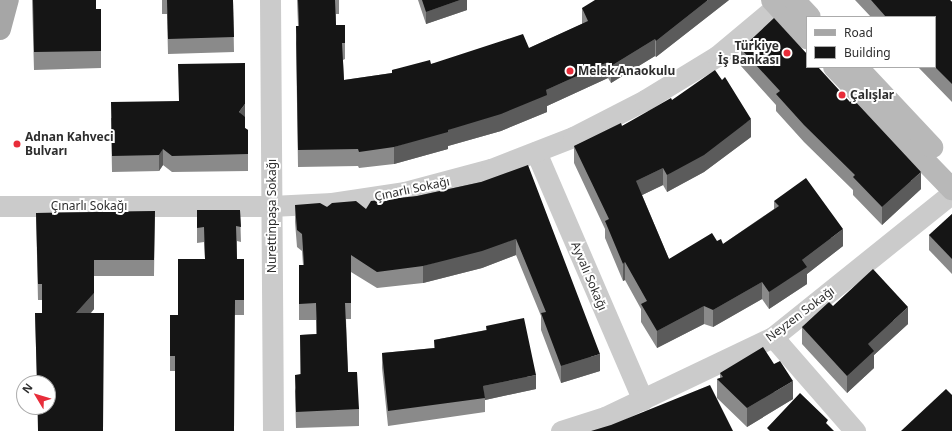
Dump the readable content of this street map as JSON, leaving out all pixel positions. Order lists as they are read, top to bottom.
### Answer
{
  "streets": {
    "street": [
      "Çınarlı Sokağı",
      "Nurettinpaşa Sokağı",
      "Ayvalı Sokağı",
      "Neyzen Sokağı"
    ]
  },
  "crossings": [
    ["Çınarlı Sokağı", "Nurettinpaşa Sokağı"],
    ["Çınarlı Sokağı", "Ayvalı Sokağı"],
    ["Ayvalı Sokağı", "Neyzen Sokağı"]
  ],
  "places": [
    "Türkiye İş Bankası",
    "Melek Anaokulu",
    "Çalışlar",
    "Adnan Kahveci Bulvarı"
  ],
  "legend": ["Road", "Building"],
  "north": "top left"
}
